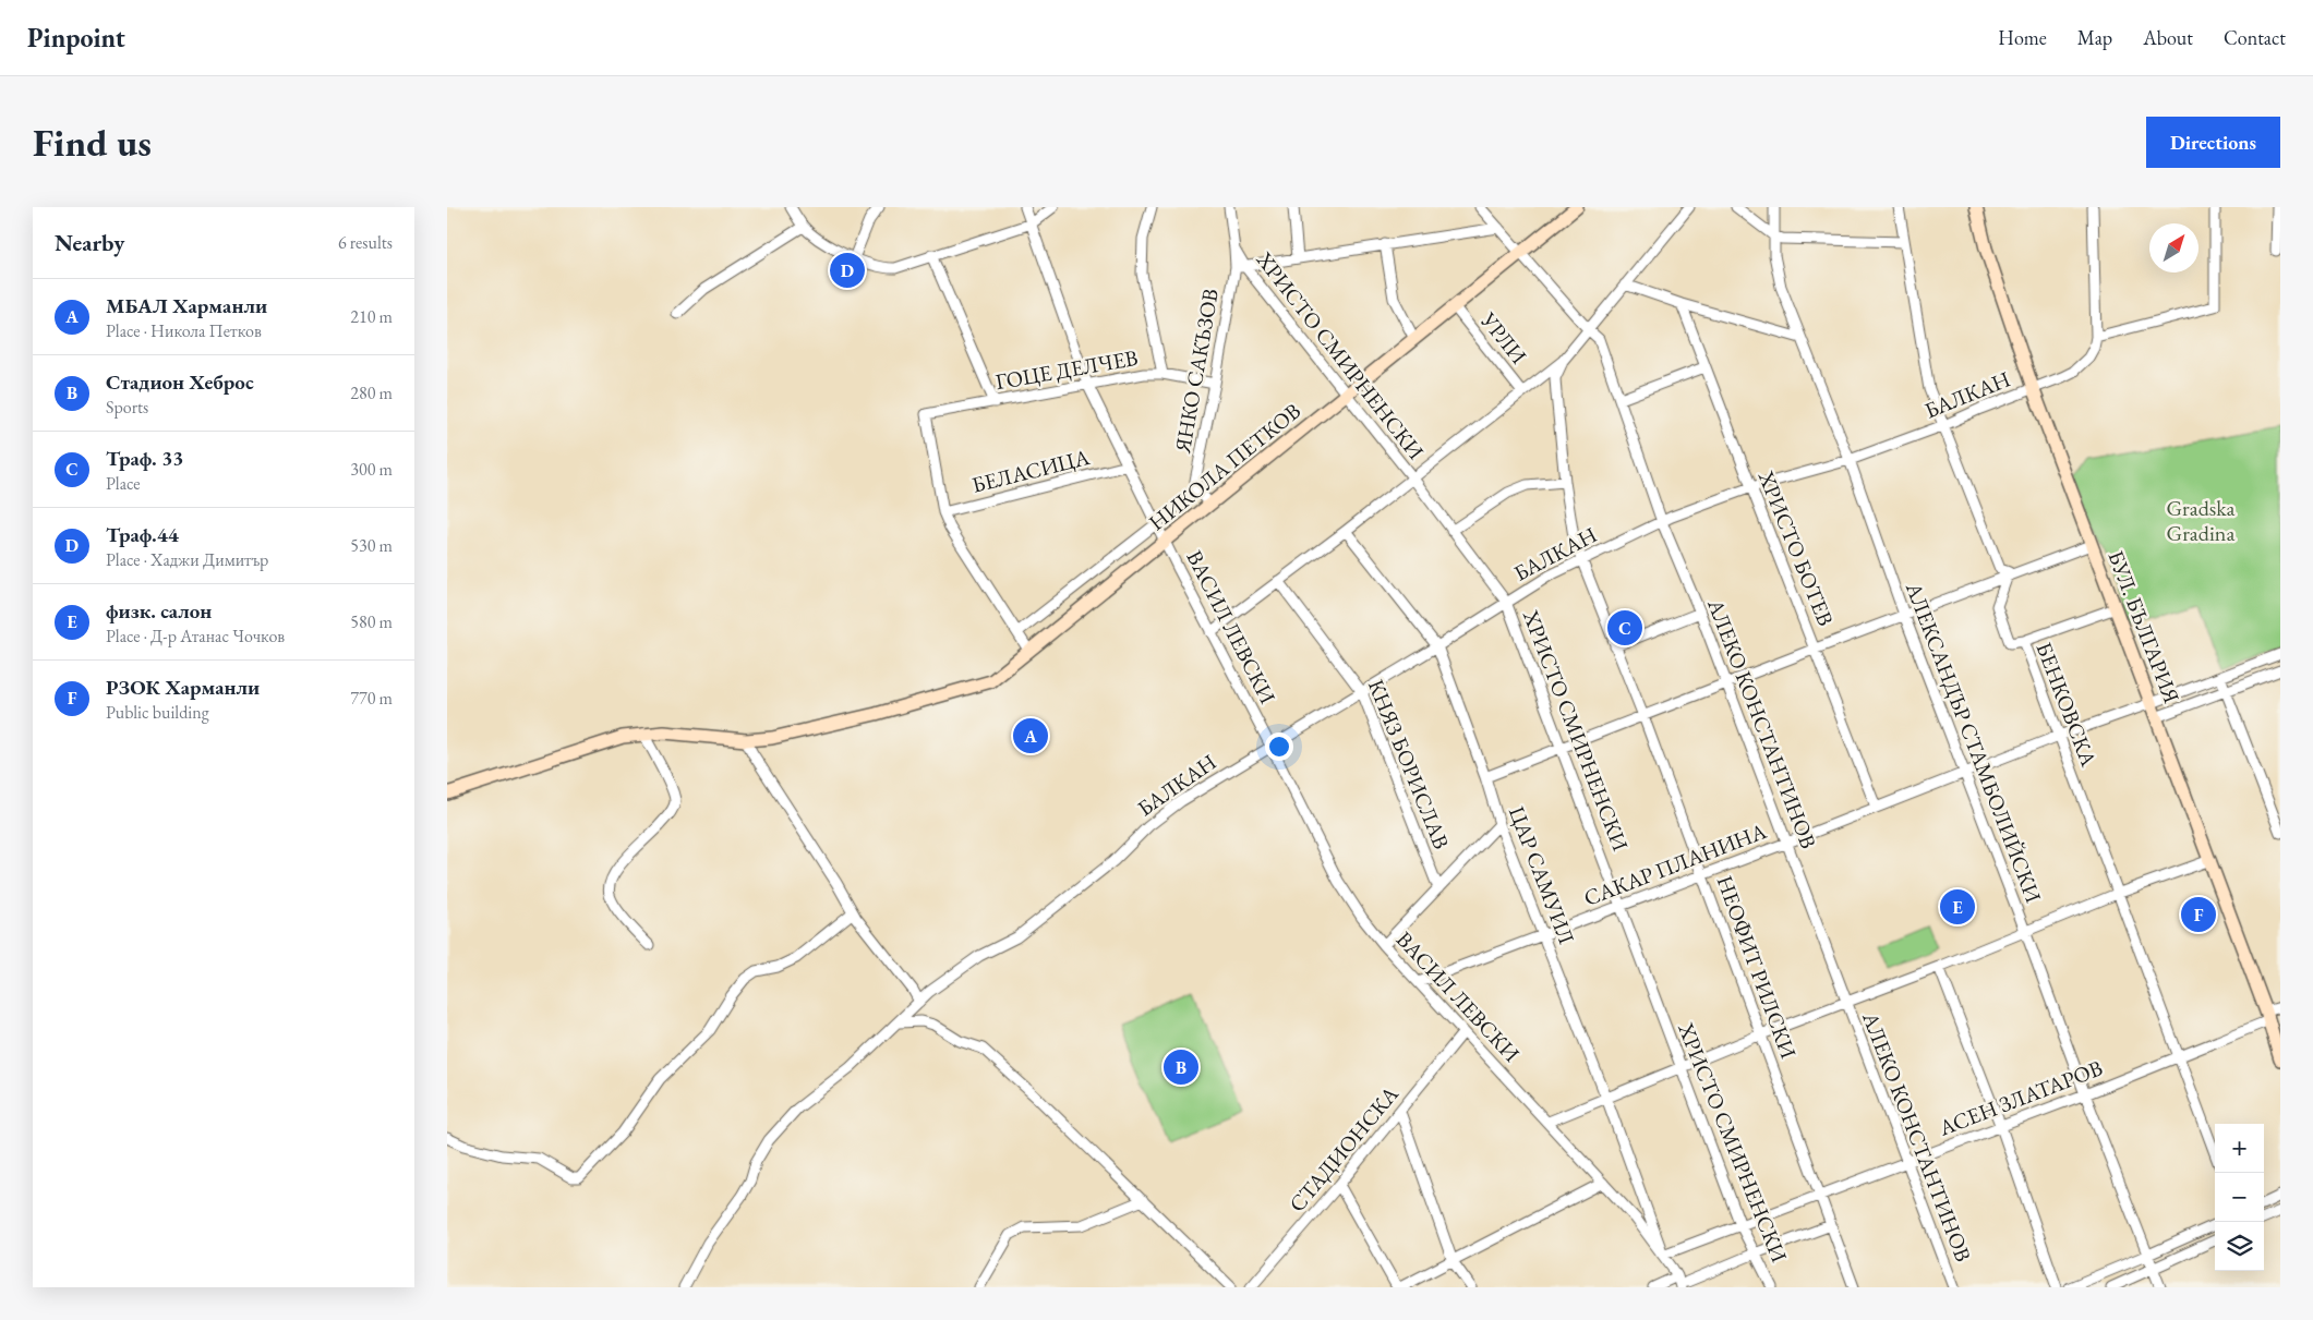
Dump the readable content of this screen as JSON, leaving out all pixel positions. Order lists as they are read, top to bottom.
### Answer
{
  "streets": {
    "street": [
      "УРЛИ",
      "ХРИСТО СМИРНЕНСКИ",
      "ГОЦЕ ДЕЛЧЕВ",
      "ЯНКО САКЪЗОВ",
      "БАЛКАН",
      "НИКОЛА ПЕТКОВ",
      "БЕЛАСИЦА",
      "ХРИСТО БОТЕВ",
      "ВАСИЛ ЛЕВСКИ",
      "БУЛ. БЪЛГАРИЯ",
      "БЕНКОВСКА",
      "АЛЕКО КОНСТАНТИНОВ",
      "АЛЕКСАНДЪР СТАМБОЛИЙСКИ",
      "КНЯЗ БОРИСЛАВ",
      "САКАР ПЛАНИНА",
      "ЦАР САМУИЛ",
      "НЕОФИТ РИЛСКИ",
      "АСЕН ЗЛАТАРОВ",
      "СТАДИОНСКА"
    ]
  },
  "crossings": [
    ["УРЛИ", "НИКОЛА ПЕТКОВ"],
    ["ХРИСТО СМИРНЕНСКИ", "ЯНКО САКЪЗОВ"],
    ["ХРИСТО СМИРНЕНСКИ", "БАЛКАН"],
    ["ХРИСТО СМИРНЕНСКИ", "НИКОЛА ПЕТКОВ"],
    ["ХРИСТО СМИРНЕНСКИ", "САКАР ПЛАНИНА"],
    ["ХРИСТО СМИРНЕНСКИ", "АСЕН ЗЛАТАРОВ"],
    ["ГОЦЕ ДЕЛЧЕВ", "ЯНКО САКЪЗОВ"],
    ["ГОЦЕ ДЕЛЧЕВ", "БЕЛАСИЦА"],
    ["ГОЦЕ ДЕЛЧЕВ", "ВАСИЛ ЛЕВСКИ"],
    ["БАЛКАН", "ХРИСТО БОТЕВ"],
    ["БАЛКАН", "ВАСИЛ ЛЕВСКИ"],
    ["БАЛКАН", "БУЛ. БЪЛГАРИЯ"],
    ["БАЛКАН", "АЛЕКО КОНСТАНТИНОВ"],
    ["БАЛКАН", "АЛЕКСАНДЪР СТАМБОЛИЙСКИ"],
    ["БАЛКАН", "КНЯЗ БОРИСЛАВ"],
    ["БАЛКАН", "ЦАР САМУИЛ"],
    ["БАЛКАН", "НЕОФИТ РИЛСКИ"],
    ["НИКОЛА ПЕТКОВ", "ВАСИЛ ЛЕВСКИ"],
    ["НИКОЛА ПЕТКОВ", "АЛЕКО КОНСТАНТИНОВ"],
    ["БЕЛАСИЦА", "ВАСИЛ ЛЕВСКИ"],
    ["ХРИСТО БОТЕВ", "САКАР ПЛАНИНА"],
    ["ВАСИЛ ЛЕВСКИ", "САКАР ПЛАНИНА"],
    ["ВАСИЛ ЛЕВСКИ", "ЦАР САМУИЛ"],
    ["ВАСИЛ ЛЕВСКИ", "АСЕН ЗЛАТАРОВ"],
    ["ВАСИЛ ЛЕВСКИ", "СТАДИОНСКА"],
    ["БУЛ. БЪЛГАРИЯ", "САКАР ПЛАНИНА"],
    ["БУЛ. БЪЛГАРИЯ", "АСЕН ЗЛАТАРОВ"],
    ["БЕНКОВСКА", "САКАР ПЛАНИНА"],
    ["БЕНКОВСКА", "АСЕН ЗЛАТАРОВ"],
    ["АЛЕКО КОНСТАНТИНОВ", "САКАР ПЛАНИНА"],
    ["АЛЕКО КОНСТАНТИНОВ", "АСЕН ЗЛАТАРОВ"],
    ["АЛЕКСАНДЪР СТАМБОЛИЙСКИ", "САКАР ПЛАНИНА"],
    ["АЛЕКСАНДЪР СТАМБОЛИЙСКИ", "АСЕН ЗЛАТАРОВ"],
    ["САКАР ПЛАНИНА", "ЦАР САМУИЛ"],
    ["САКАР ПЛАНИНА", "НЕОФИТ РИЛСКИ"],
    ["ЦАР САМУИЛ", "АСЕН ЗЛАТАРОВ"],
    ["НЕОФИТ РИЛСКИ", "АСЕН ЗЛАТАРОВ"]
  ],
  "parks": ["Gradska Gradina"],
  "north": "top right",
  "page": {
    "header": "Pinpoint",
    "nav": [
      "Home",
      "Map",
      "About",
      "Contact"
    ],
    "buttons": "Directions",
    "title": "Find us",
    "heading": ["Nearby", "6 results"],
    "pins": [
      "D",
      "C",
      "A",
      "E",
      "F",
      "B"
    ],
    "list": [
      {
        "mark": "A",
        "name": "МБАЛ Харманли",
        "note": "Place · Никола Петков",
        "value": "210 m"
      },
      {
        "mark": "B",
        "name": "Стадион Хеброс",
        "note": "Sports",
        "value": "280 m"
      },
      {
        "mark": "C",
        "name": "Траф. 33",
        "note": "Place",
        "value": "300 m"
      },
      {
        "mark": "D",
        "name": "Траф.44",
        "note": "Place · Хаджи Димитър",
        "value": "530 m"
      },
      {
        "mark": "E",
        "name": "физк. салон",
        "note": "Place · Д-р Атанас Чочков",
        "value": "580 m"
      },
      {
        "mark": "F",
        "name": "РЗОК Харманли",
        "note": "Public building",
        "value": "770 m"
      }
    ],
    "map_buttons": ["+", "−"]
  }
}
